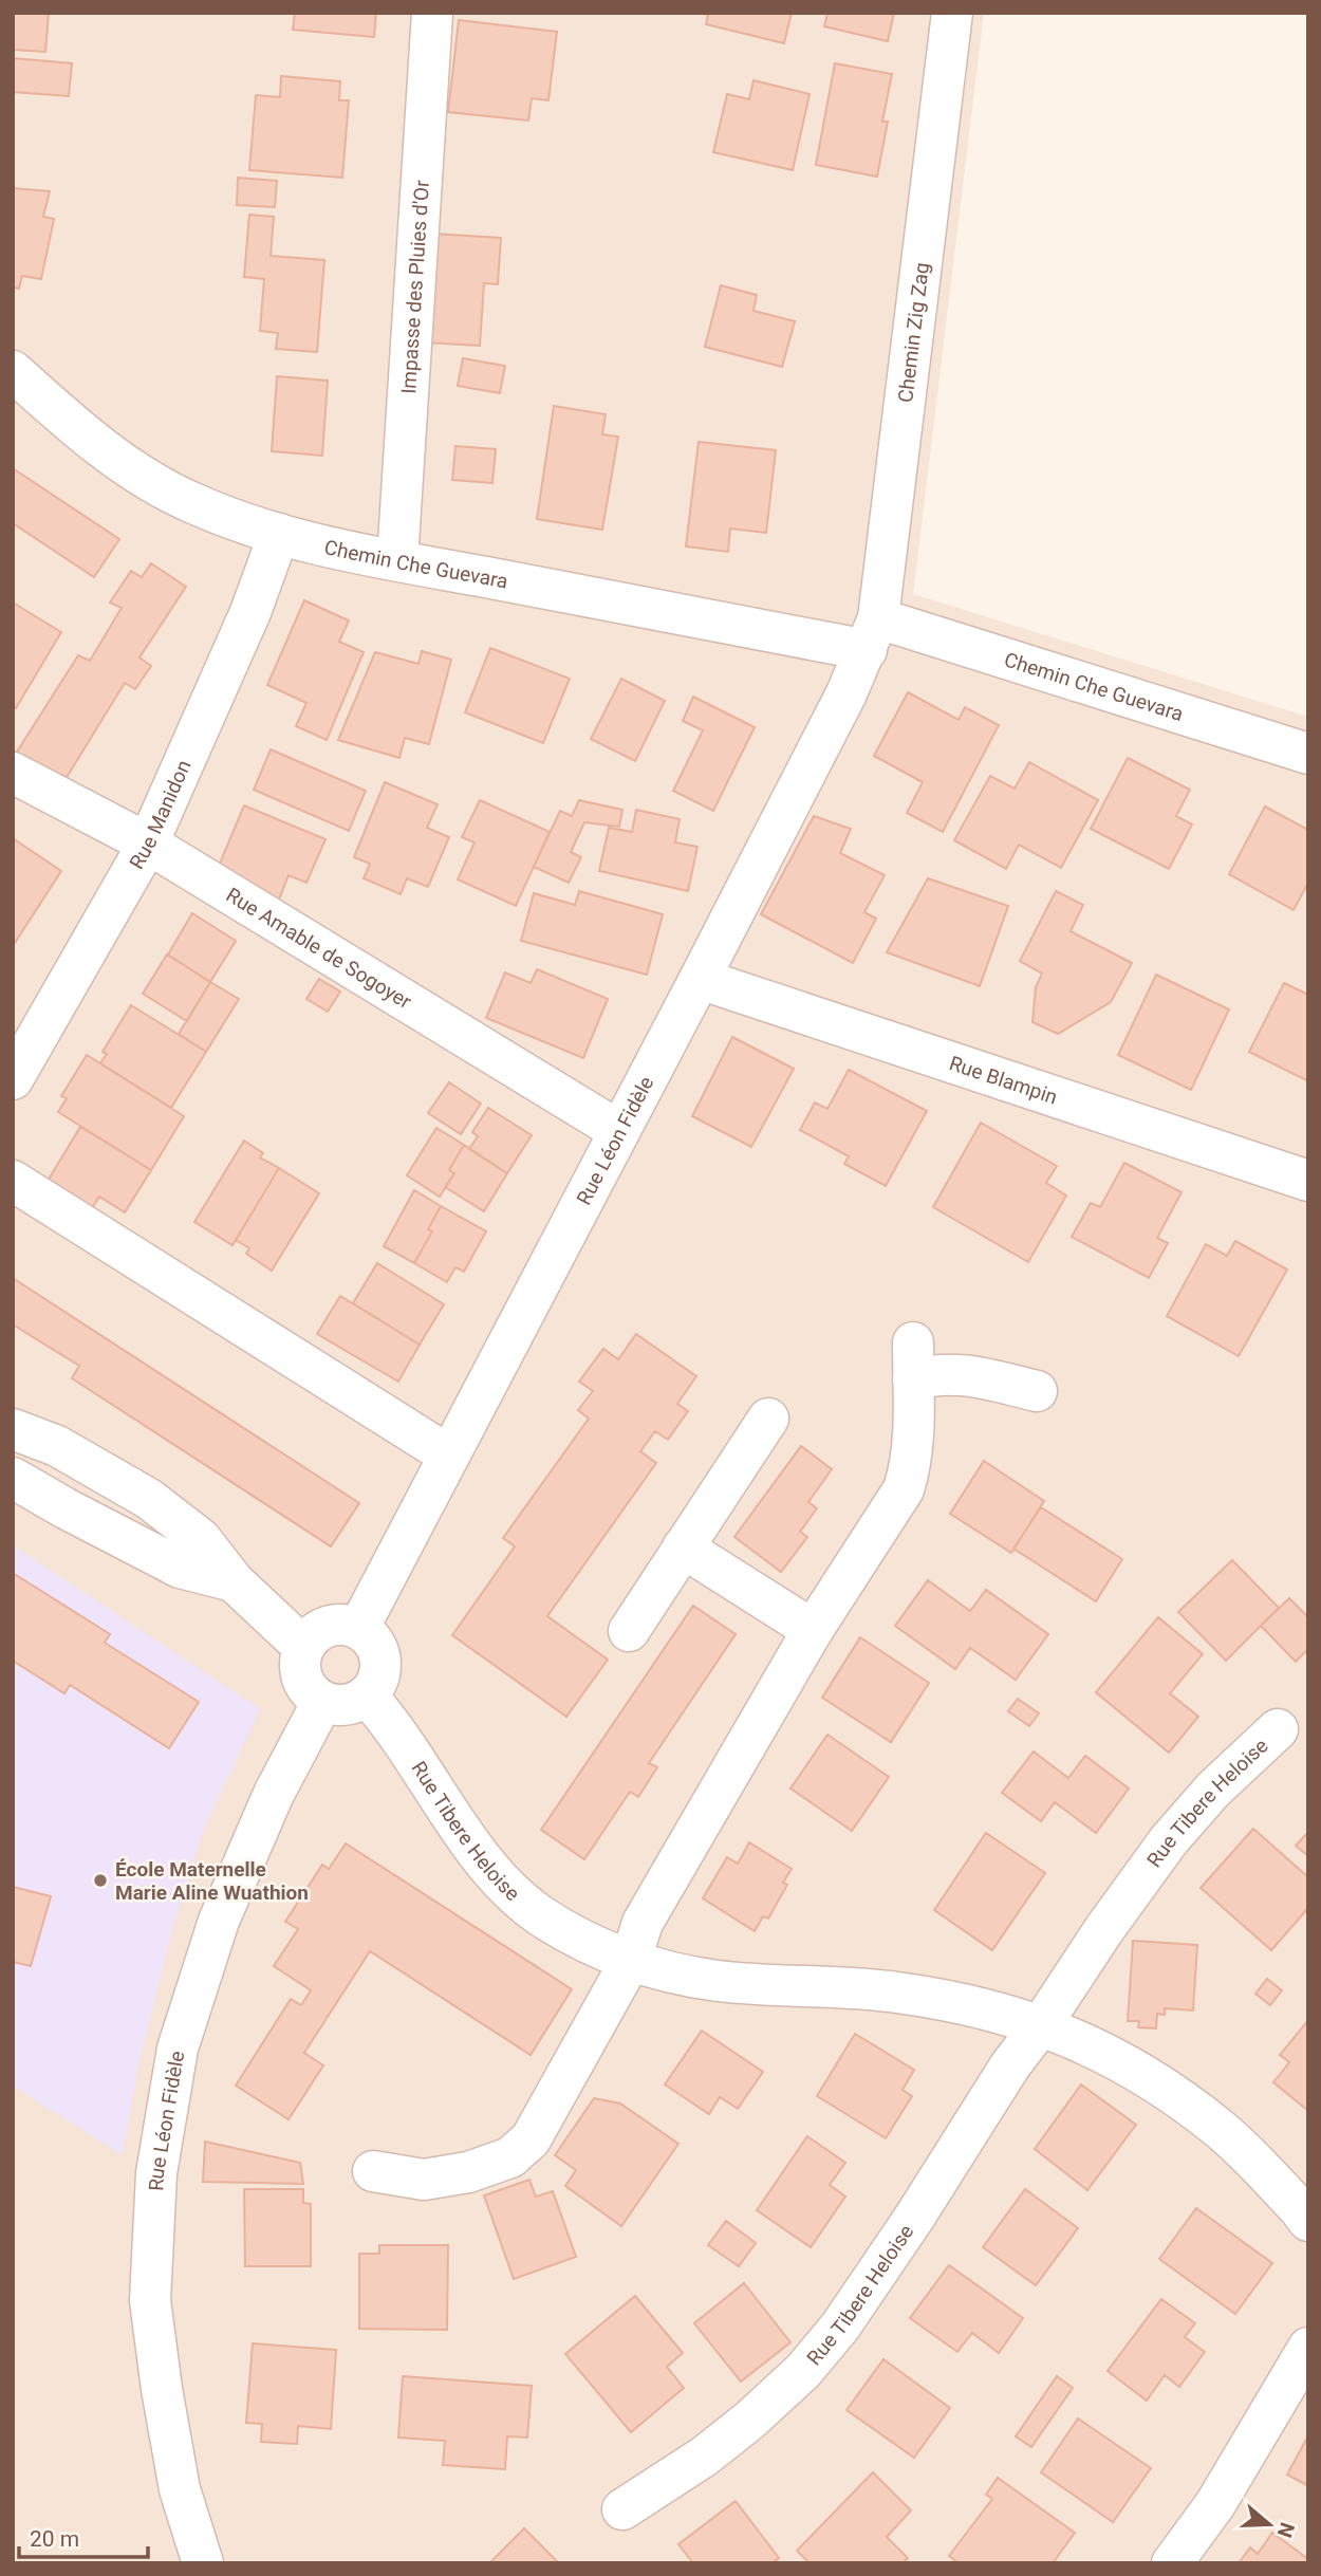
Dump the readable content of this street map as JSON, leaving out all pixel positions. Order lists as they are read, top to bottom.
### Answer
{
  "streets": {
    "street": [
      "Impasse des Pluies d'Or",
      "Chemin Zig Zag",
      "Chemin Che Guevara",
      "Rue Manidon",
      "Rue Amable de Sogoyer",
      "Rue Blampin",
      "Rue Léon Fidèle",
      "Rue Tibere Heloise"
    ]
  },
  "crossings": [
    ["Impasse des Pluies d'Or", "Chemin Che Guevara"],
    ["Chemin Zig Zag", "Chemin Che Guevara"],
    ["Chemin Zig Zag", "Rue Léon Fidèle"],
    ["Chemin Che Guevara", "Rue Manidon"],
    ["Chemin Che Guevara", "Rue Léon Fidèle"],
    ["Rue Manidon", "Rue Amable de Sogoyer"],
    ["Rue Amable de Sogoyer", "Rue Léon Fidèle"],
    ["Rue Blampin", "Rue Léon Fidèle"],
    ["Rue Léon Fidèle", "Rue Tibere Heloise"]
  ],
  "places": ["École Maternelle Marie Aline Wuathion"],
  "scale_bar": "20 m",
  "north": "right"
}
